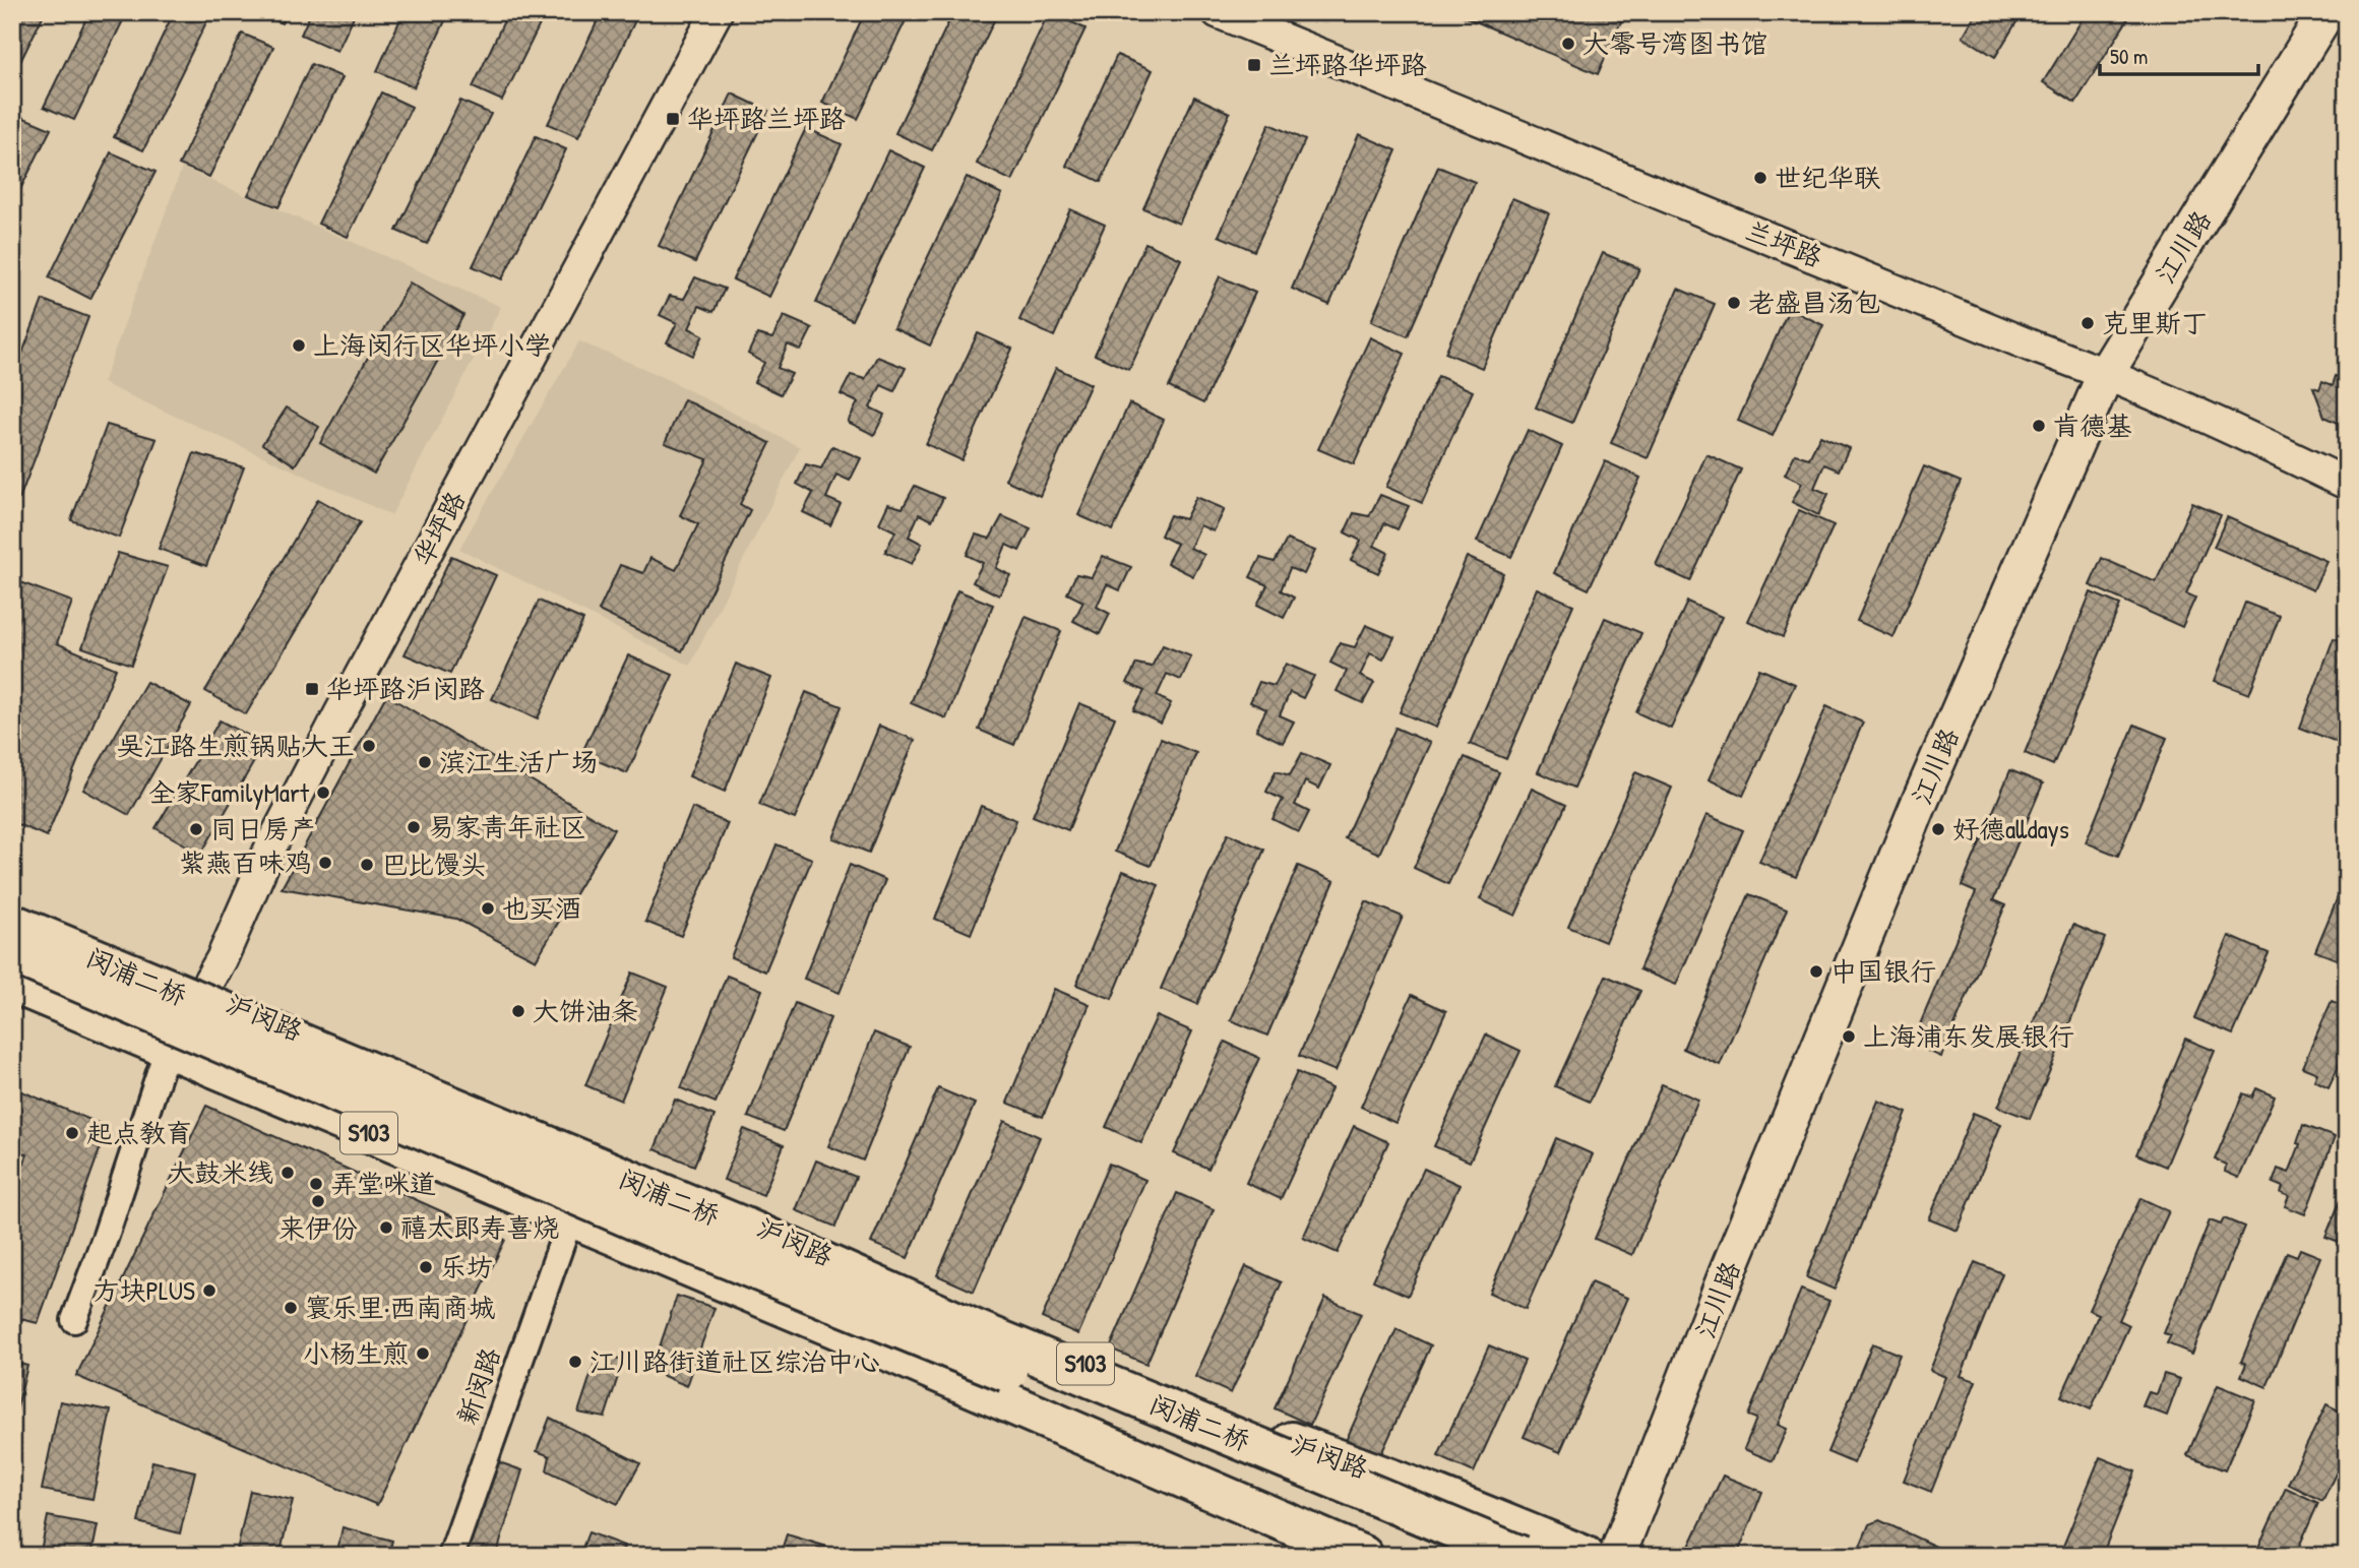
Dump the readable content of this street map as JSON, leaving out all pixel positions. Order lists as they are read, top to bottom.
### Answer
{
  "streets": {
    "main road": [
      "江川路",
      "闵浦二桥",
      "沪闵路",
      "S103"
    ],
    "street": ["兰坪路", "华坪路", "新闵路"]
  },
  "crossings": [
    ["兰坪路", "江川路"],
    ["华坪路", "沪闵路"],
    ["华坪路", "S103"],
    ["沪闵路", "新闵路"],
    ["S103", "新闵路"]
  ],
  "places": {
    "other": [
      "大零号湾图书馆",
      "世纪华联",
      "老盛昌汤包",
      "克里斯丁",
      "上海闵行区华坪小学",
      "肯德基",
      "吴江路生煎锅贴大王",
      "滨江生活广场",
      "全家FamilyMart",
      "易家青年社区",
      "同日房产",
      "好德alldays",
      "紫燕百味鸡",
      "巴比馒头",
      "也买酒",
      "中国银行",
      "大饼油条",
      "上海浦东发展银行",
      "起点教育",
      "大鼓米线",
      "弄堂咪道",
      "来伊份",
      "禧太郎寿喜烧",
      "乐坊",
      "方块PLUS",
      "寰乐里·西南商城",
      "小杨生煎",
      "江川路街道社区综治中心"
    ],
    "transit": ["兰坪路华坪路", "华坪路兰坪路", "华坪路沪闵路"]
  },
  "scale_bar": "50 m"
}
